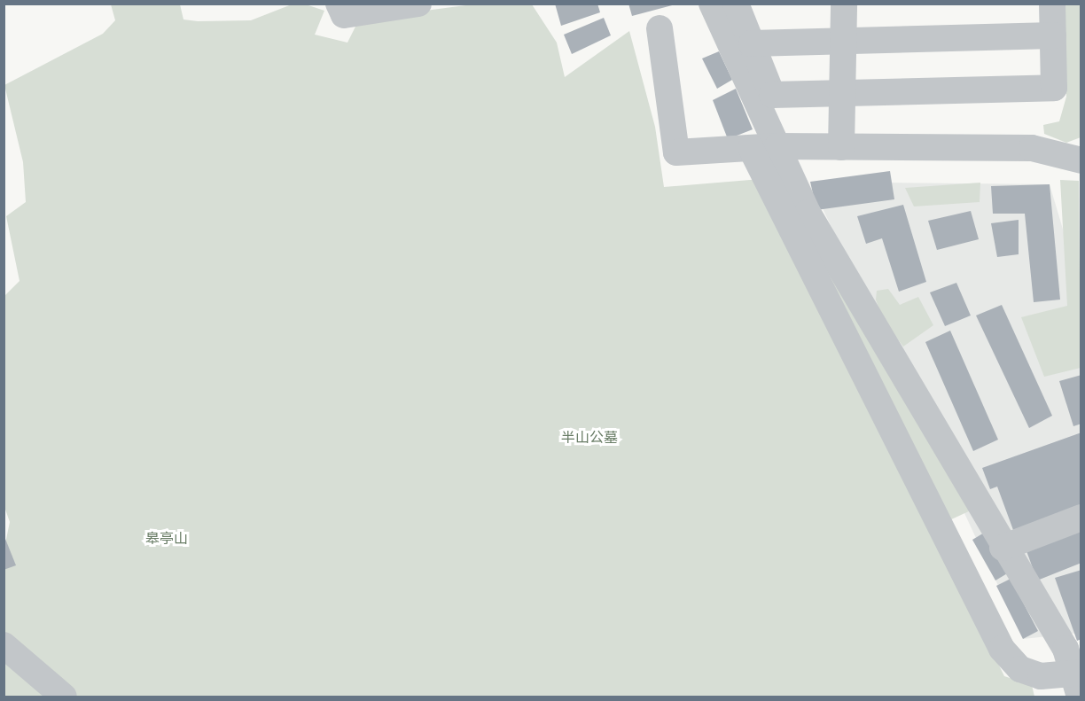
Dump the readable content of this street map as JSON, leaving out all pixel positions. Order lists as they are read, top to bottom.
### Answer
{
  "parks": ["半山公墓", "皋亭山"]
}
